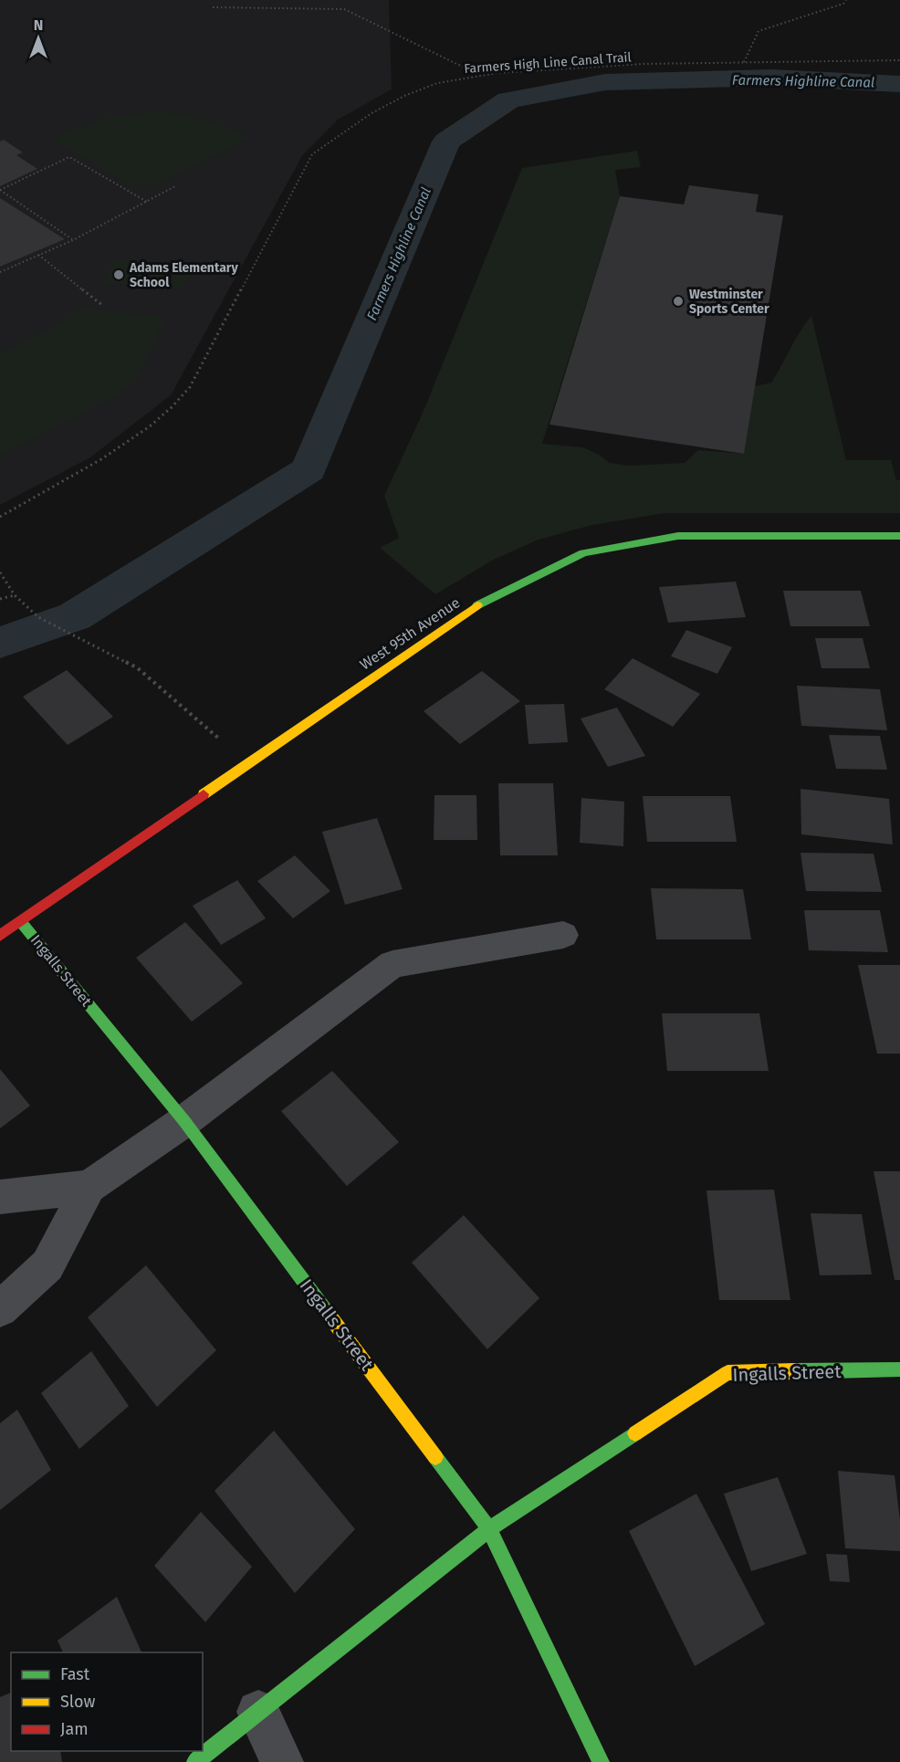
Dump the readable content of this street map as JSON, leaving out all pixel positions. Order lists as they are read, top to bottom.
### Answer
{
  "streets": {
    "street": ["West 95th Avenue", "Ingalls Street"],
    "path": ["Farmers High Line Canal Trail"]
  },
  "crossings": [
    ["West 95th Avenue", "Ingalls Street"]
  ],
  "water": ["Farmers Highline Canal"],
  "places": ["Adams Elementary School", "Westminster Sports Center"],
  "legend": ["Fast", "Slow", "Jam"],
  "north": "top"
}
